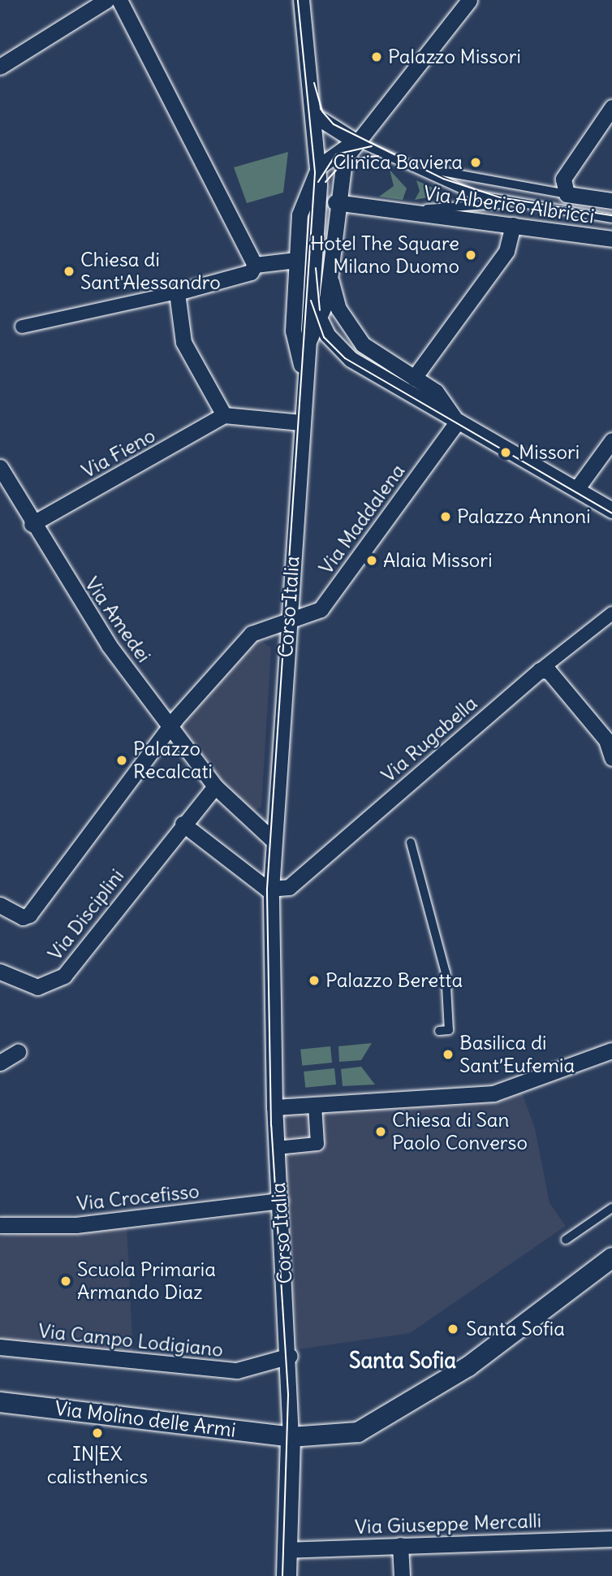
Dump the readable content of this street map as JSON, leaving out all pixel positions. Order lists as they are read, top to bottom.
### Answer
{
  "streets": {
    "street": [
      "Via Alberico Albricci",
      "Via Fieno",
      "Via Maddalena",
      "Corso Italia",
      "Via Amedei",
      "Via Rugabella",
      "Via Disciplini",
      "Via Crocefisso",
      "Via Campo Lodigiano",
      "Via Molino delle Armi",
      "Via Giuseppe Mercalli"
    ]
  },
  "crossings": [
    ["Via Fieno", "Via Amedei"],
    ["Via Maddalena", "Corso Italia"],
    ["Via Maddalena", "Via Amedei"],
    ["Corso Italia", "Via Amedei"],
    ["Corso Italia", "Via Rugabella"],
    ["Corso Italia", "Via Crocefisso"],
    ["Corso Italia", "Via Campo Lodigiano"],
    ["Corso Italia", "Via Molino delle Armi"],
    ["Corso Italia", "Via Giuseppe Mercalli"],
    ["Via Amedei", "Via Disciplini"]
  ],
  "districts": ["Santa Sofia"],
  "places": [
    "Palazzo Missori",
    "Clinica Baviera",
    "Hotel The Square Milano Duomo",
    "Chiesa di Sant'Alessandro",
    "Missori",
    "Palazzo Annoni",
    "Alaia Missori",
    "Palazzo Recalcati",
    "Palazzo Beretta",
    "Basilica di Sant’Eufemia",
    "Chiesa di San Paolo Converso",
    "Scuola Primaria Armando Diaz",
    "Santa Sofia",
    "IN|EX calisthenics"
  ]
}
